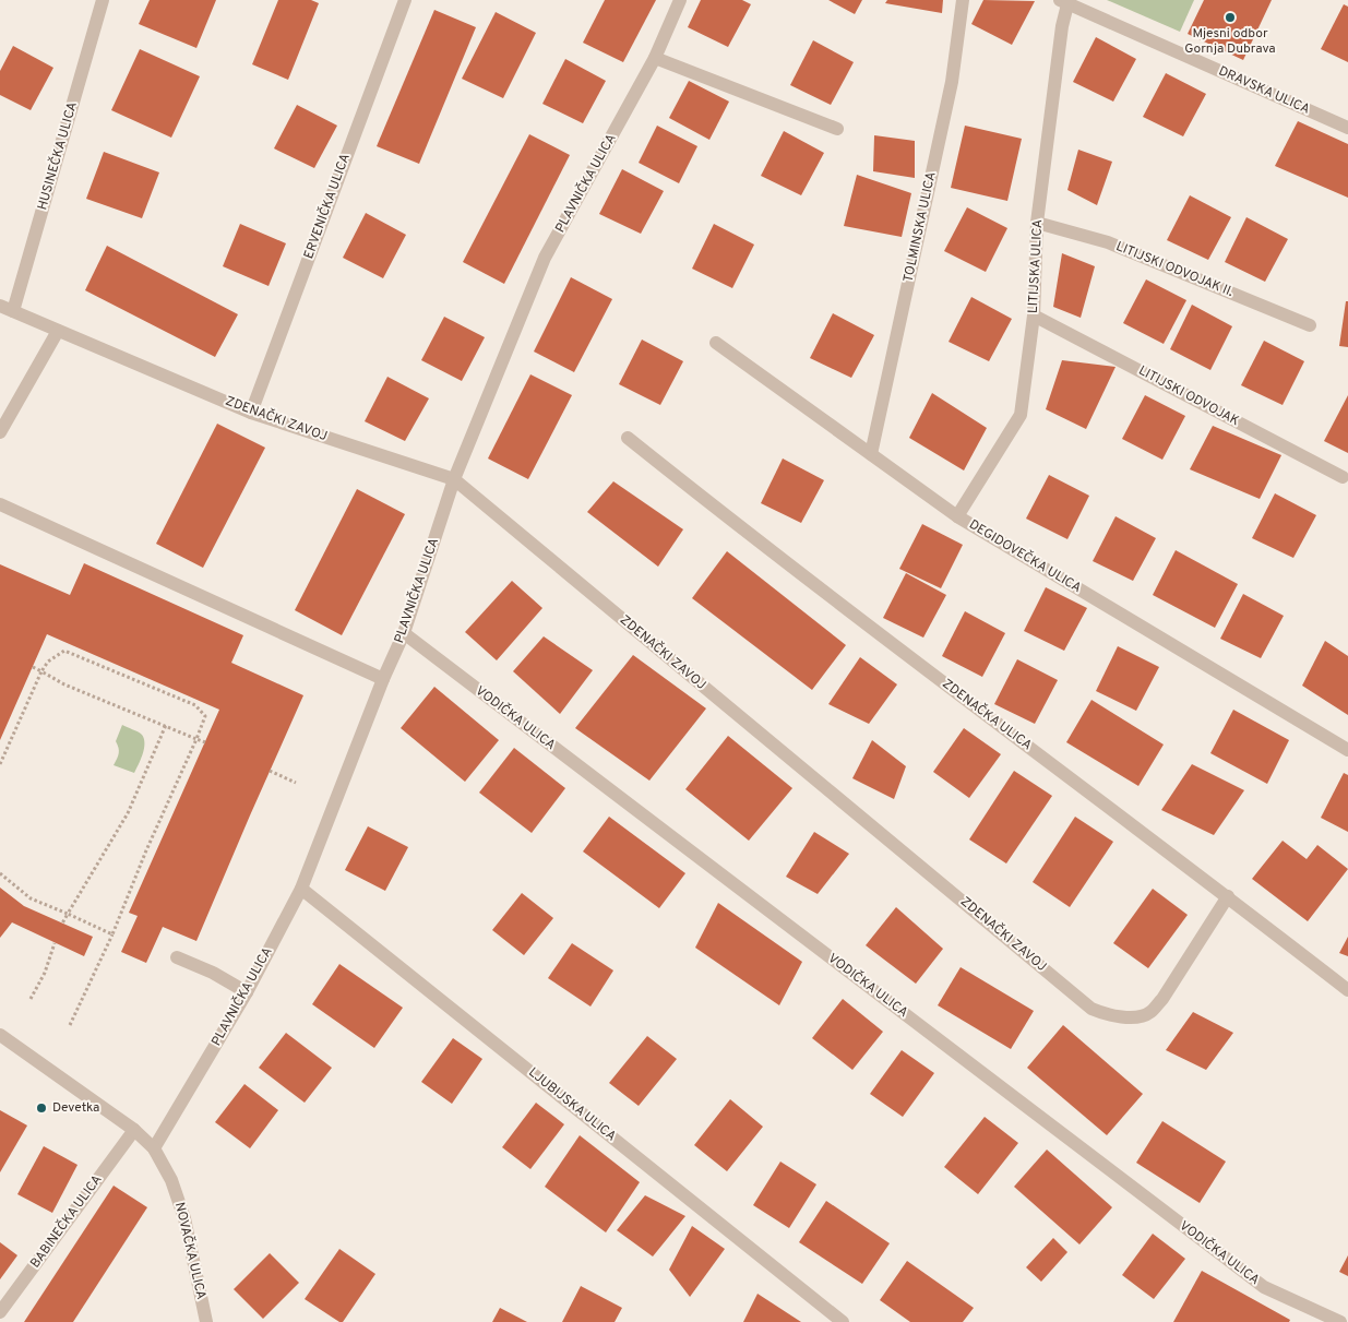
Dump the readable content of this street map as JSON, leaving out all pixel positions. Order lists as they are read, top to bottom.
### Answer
{
  "streets": {
    "street": [
      "DRAVSKA ULICA",
      "HUSINEČKA ULICA",
      "PLAVNIČKA ULICA",
      "ERVENIČKA ULICA",
      "TOLMINSKA ULICA",
      "LITIJSKA ULICA",
      "LITIJSKI ODVOJAK II.",
      "LITIJSKI ODVOJAK",
      "ZDENAČKI ZAVOJ",
      "DEGIDOVEČKA ULICA",
      "ZDENAČKA ULICA",
      "VODIČKA ULICA",
      "LJUBIJSKA ULICA",
      "BABINEČKA ULICA",
      "NOVAČKA ULICA"
    ]
  },
  "crossings": [
    ["DRAVSKA ULICA", "LITIJSKA ULICA"],
    ["HUSINEČKA ULICA", "ZDENAČKI ZAVOJ"],
    ["PLAVNIČKA ULICA", "ZDENAČKI ZAVOJ"],
    ["PLAVNIČKA ULICA", "VODIČKA ULICA"],
    ["PLAVNIČKA ULICA", "LJUBIJSKA ULICA"],
    ["PLAVNIČKA ULICA", "NOVAČKA ULICA"],
    ["ERVENIČKA ULICA", "ZDENAČKI ZAVOJ"],
    ["TOLMINSKA ULICA", "DEGIDOVEČKA ULICA"],
    ["LITIJSKA ULICA", "LITIJSKI ODVOJAK II."],
    ["LITIJSKA ULICA", "LITIJSKI ODVOJAK"],
    ["LITIJSKA ULICA", "DEGIDOVEČKA ULICA"],
    ["ZDENAČKI ZAVOJ", "ZDENAČKA ULICA"],
    ["BABINEČKA ULICA", "NOVAČKA ULICA"]
  ],
  "places": ["Mjesni odbor Gornja Dubrava", "Devetka"]
}
